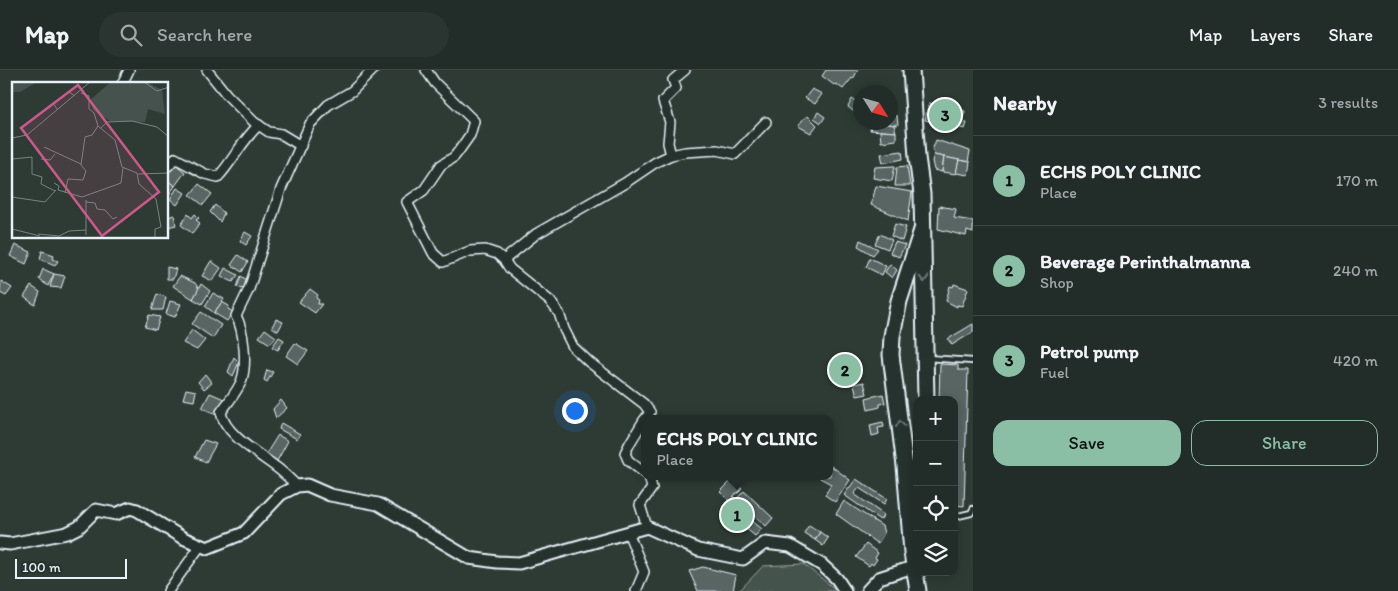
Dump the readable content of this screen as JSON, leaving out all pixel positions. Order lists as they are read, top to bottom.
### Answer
{
  "scale_bar": "100 m",
  "north": "bottom right",
  "page": {
    "header": "Map",
    "search": "Search here",
    "nav": ["Map", "Layers", "Share"],
    "heading": ["Nearby", "3 results"],
    "pins": ["3", "2", "1"],
    "list": [
      {
        "mark": "1",
        "name": "ECHS POLY CLINIC",
        "note": "Place",
        "value": "170 m"
      },
      {
        "mark": "2",
        "name": "Beverage Perinthalmanna",
        "note": "Shop",
        "value": "240 m"
      },
      {
        "mark": "3",
        "name": "Petrol pump",
        "note": "Fuel",
        "value": "420 m"
      }
    ],
    "map_buttons": ["+", "−"],
    "buttons": ["Save", "Share"],
    "popup": ["ECHS POLY CLINIC", "Place"],
    "scale": "100 m"
  }
}
